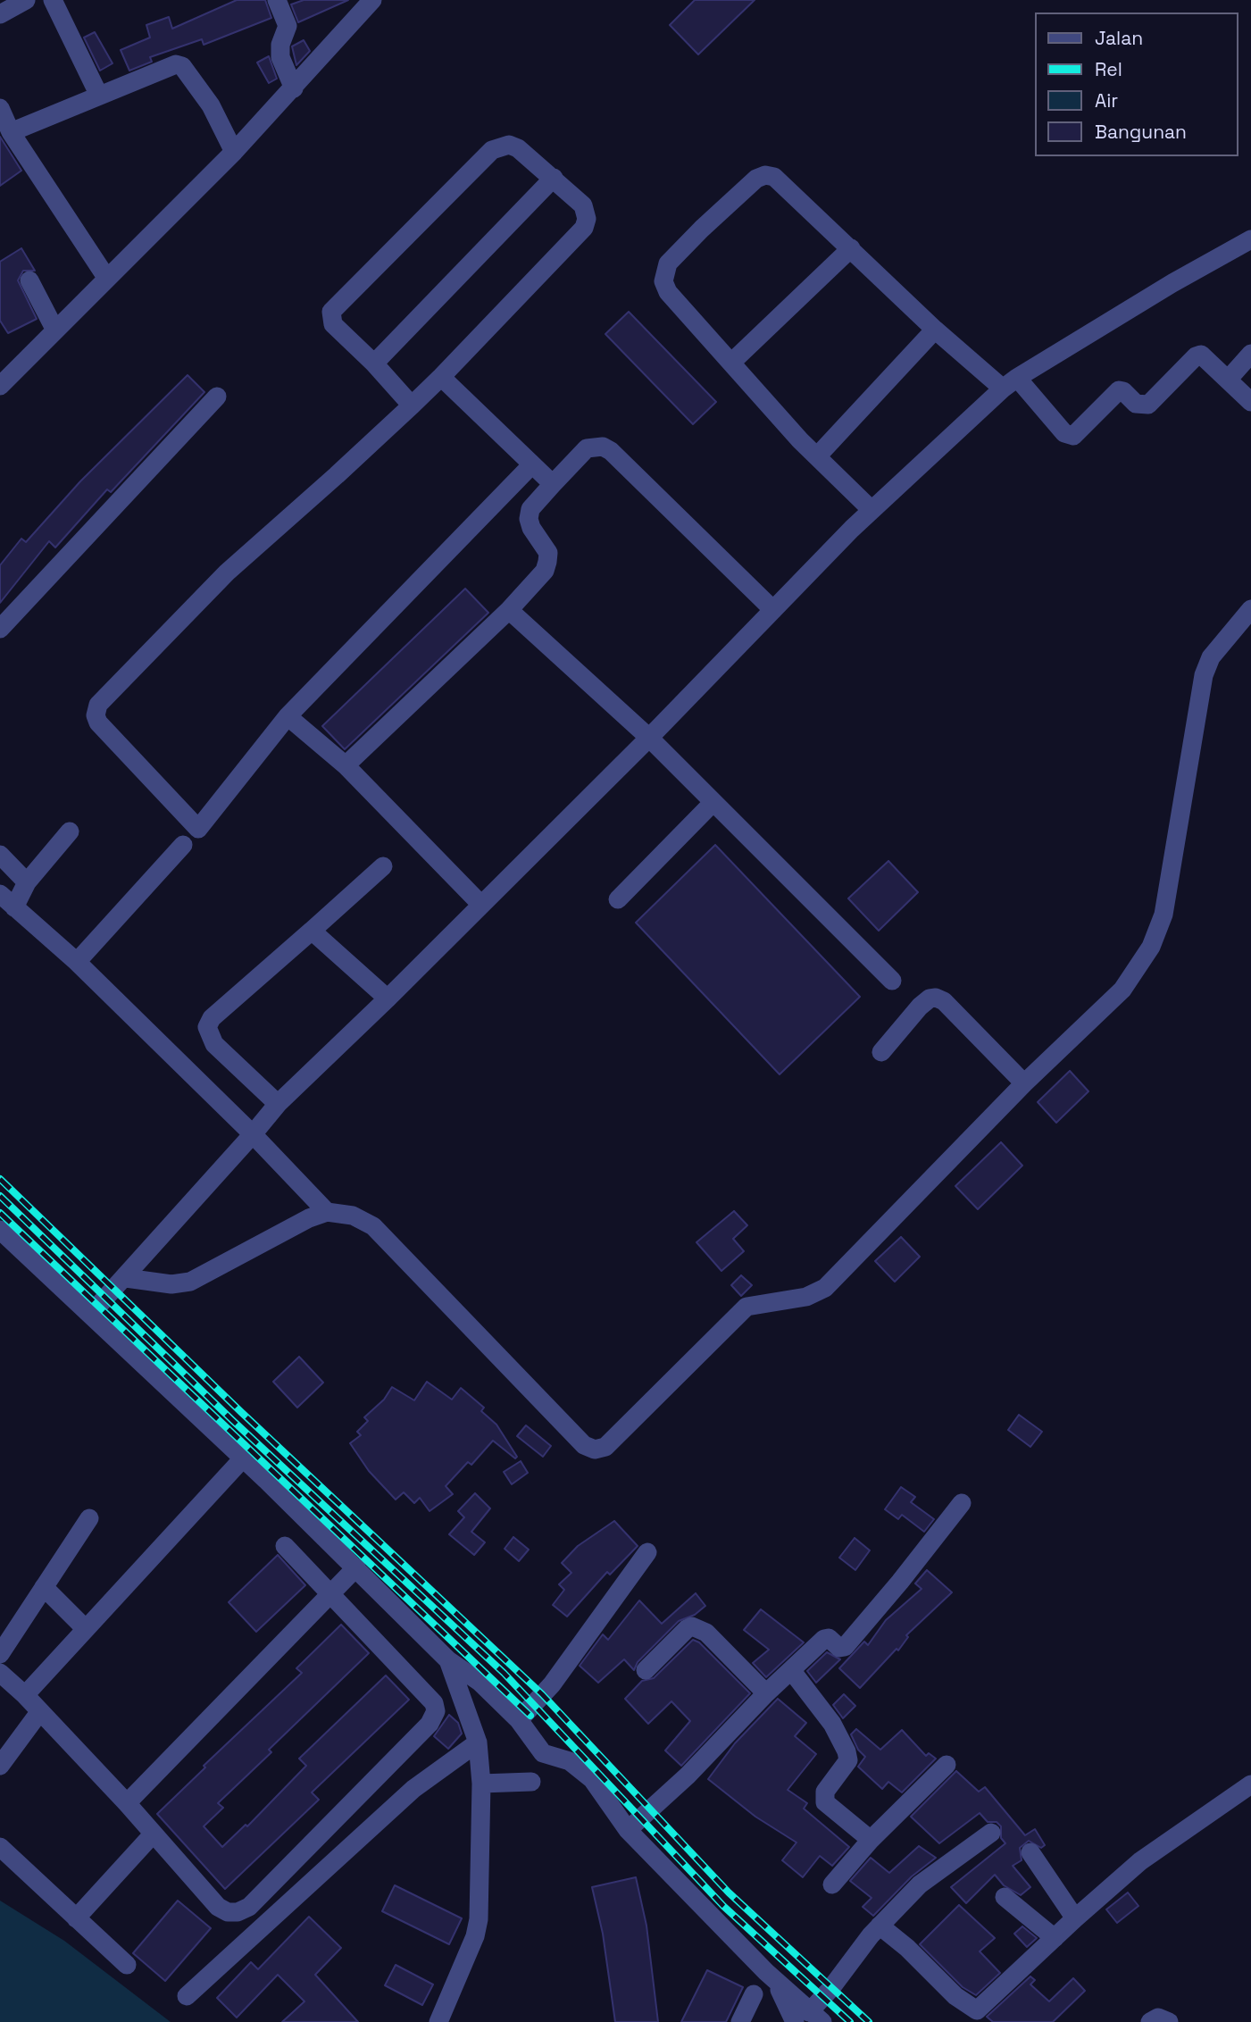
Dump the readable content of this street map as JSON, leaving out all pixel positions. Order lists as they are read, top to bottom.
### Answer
{
  "legend": [
    "Jalan",
    "Rel",
    "Air",
    "Bangunan"
  ]
}
